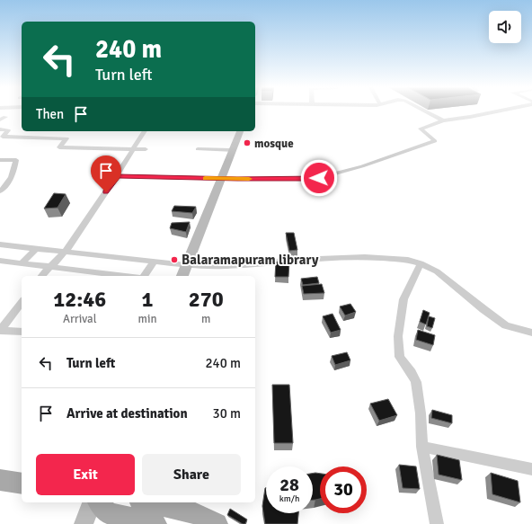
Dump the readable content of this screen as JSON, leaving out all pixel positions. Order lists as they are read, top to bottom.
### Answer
{
  "places": ["mosque", "Balaramapuram library"],
  "page": {
    "turn": ["240 m", "Turn left"],
    "then": "Then",
    "eta": [
      "12:46",
      "Arrival",
      "1",
      "min",
      "270",
      "m"
    ],
    "list": [
      {
        "name": "Turn left",
        "value": "240 m"
      },
      {
        "name": "Arrive at destination",
        "value": "30 m"
      }
    ],
    "buttons": ["Exit", "Share"],
    "speed": "28 km/h",
    "limit": "30"
  }
}
